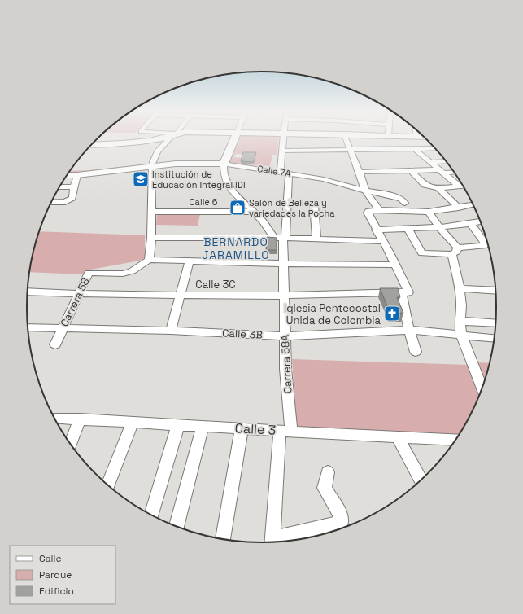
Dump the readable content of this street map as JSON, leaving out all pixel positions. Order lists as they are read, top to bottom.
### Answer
{
  "streets": {
    "street": [
      "Calle 7A",
      "Calle 6",
      "Calle 3C",
      "Carrera 58",
      "Calle 3B",
      "Carrera 58A",
      "Calle 3"
    ]
  },
  "crossings": [
    ["Calle 7A", "Carrera 58A"],
    ["Calle 3C", "Carrera 58"],
    ["Calle 3C", "Carrera 58A"],
    ["Carrera 58", "Calle 3B"],
    ["Calle 3B", "Carrera 58A"],
    ["Carrera 58A", "Calle 3"]
  ],
  "districts": ["BERNARDO JARAMILLO"],
  "places": {
    "school or university": ["Institución de Educación Integral IDI"],
    "shop": ["Salón de Belleza y variedades la Pocha"],
    "church": ["Iglesia Pentecostal Unida de Colombia"]
  },
  "legend": ["Calle", "Parque", "Edificio"]
}
